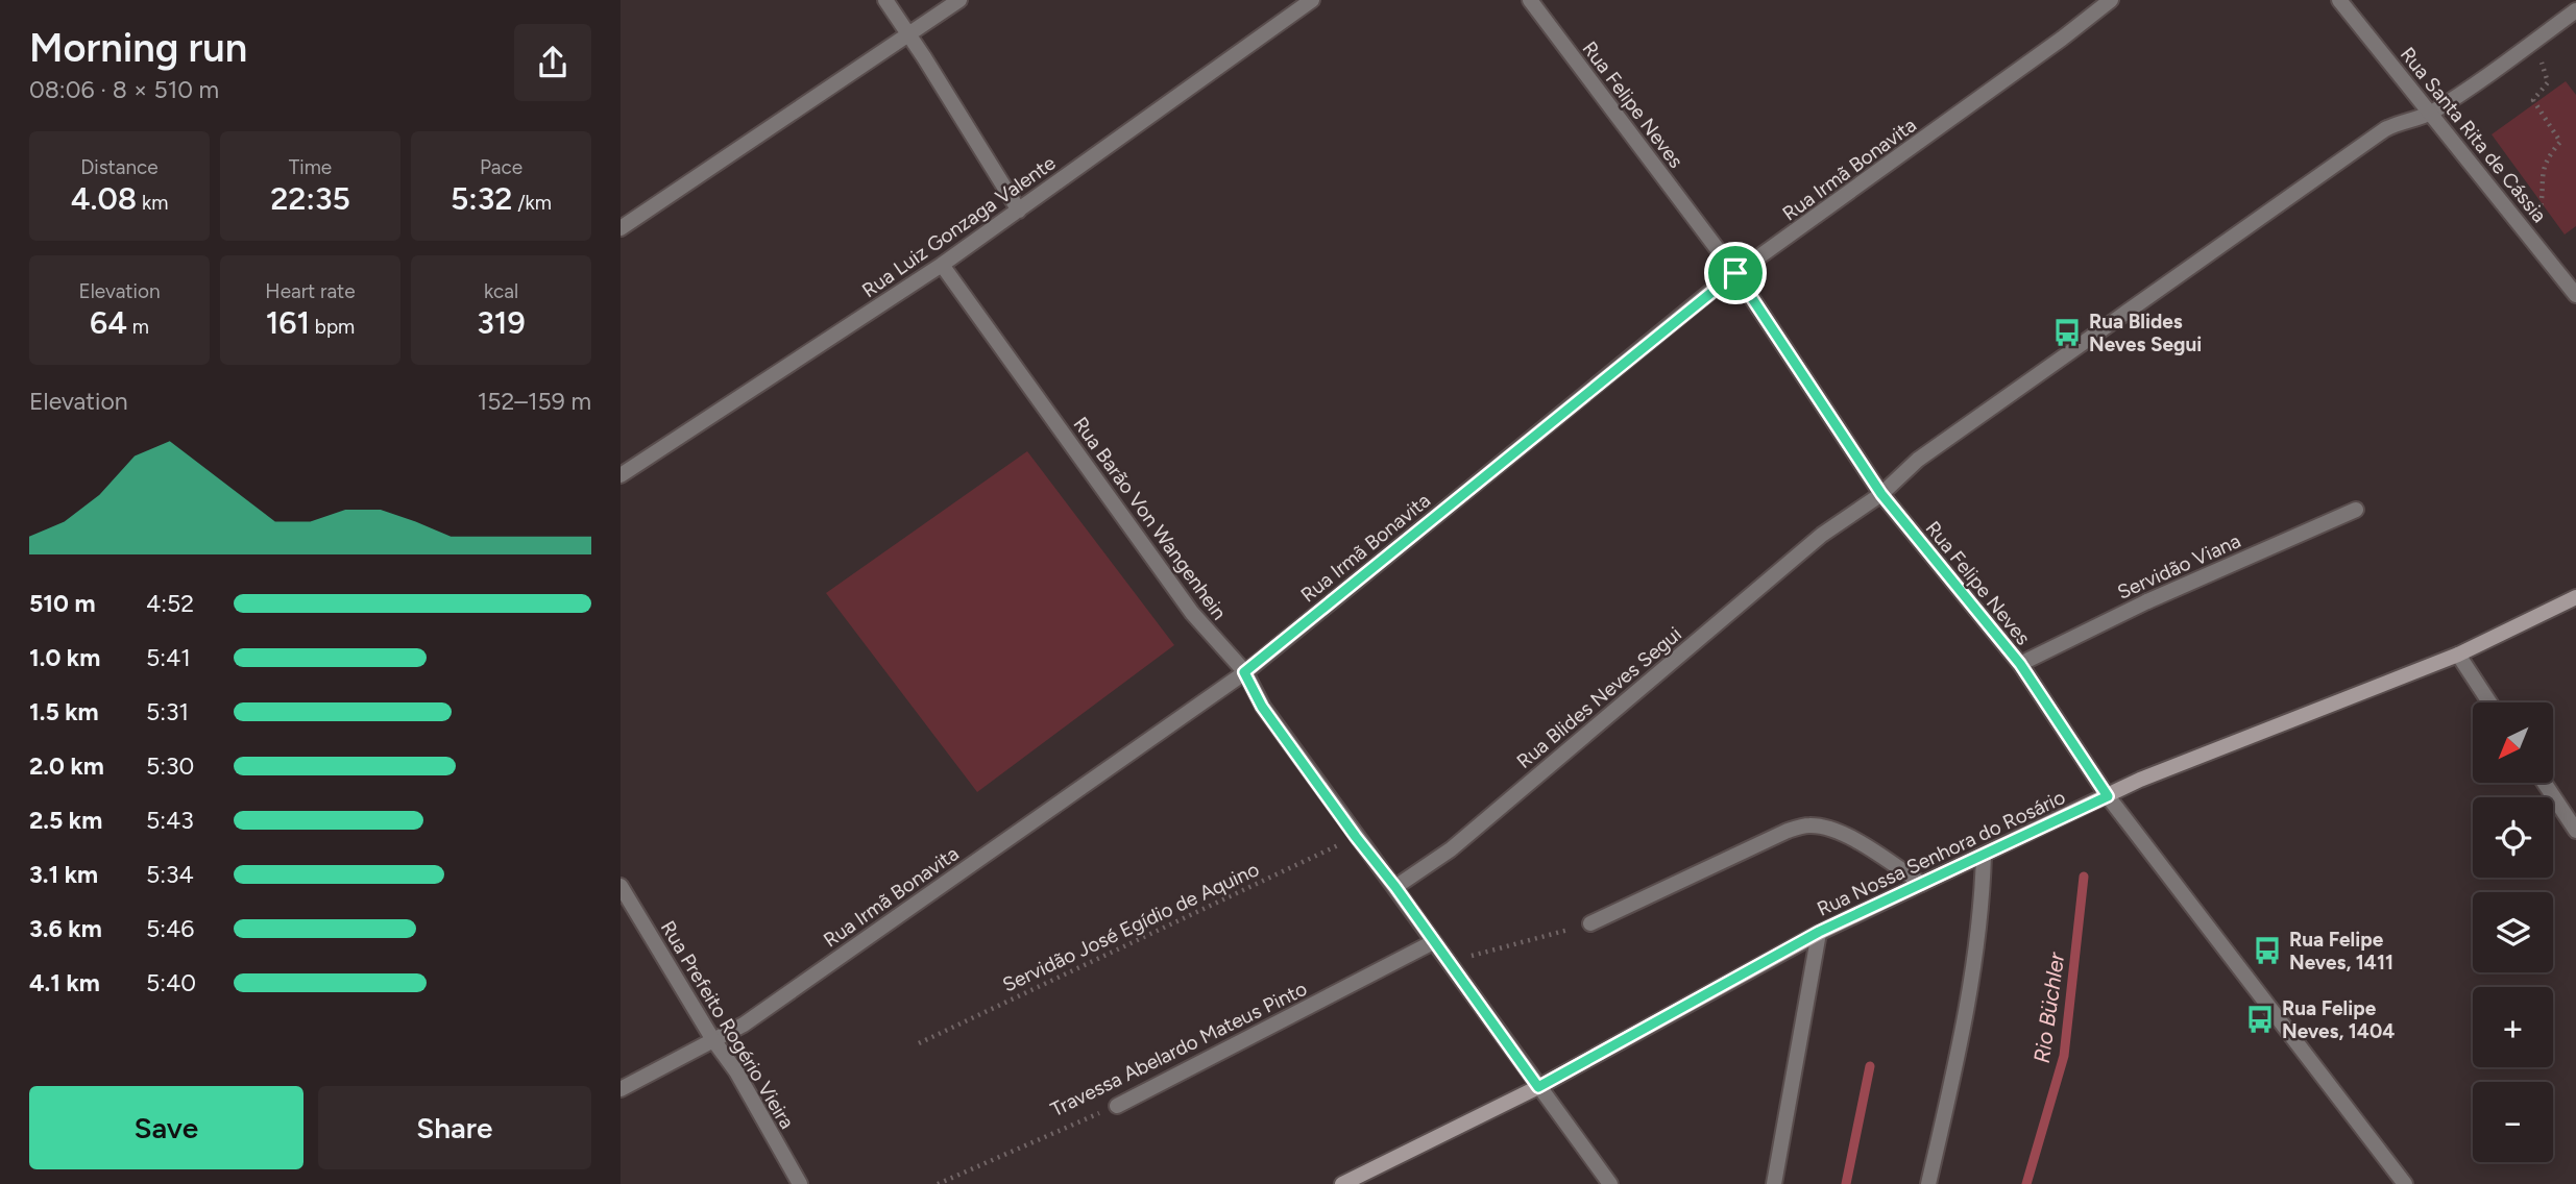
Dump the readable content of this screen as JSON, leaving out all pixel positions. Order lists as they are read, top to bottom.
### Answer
{
  "streets": {
    "main road": ["Rua Nossa Senhora do Rosário"],
    "street": [
      "Rua Felipe Neves",
      "Rua Santa Rita de Cássia",
      "Rua Irmã Bonavita",
      "Rua Luiz Gonzaga Valente",
      "Rua Barão Von Wangenhein",
      "Servidão Viana",
      "Rua Blides Neves Segui",
      "Rua Prefeito Rogério Vieira",
      "Travessa Abelardo Mateus Pinto"
    ],
    "path": ["Servidão José Egídio de Aquino"]
  },
  "crossings": [
    ["Rua Felipe Neves", "Rua Irmã Bonavita"],
    ["Rua Felipe Neves", "Servidão Viana"],
    ["Rua Felipe Neves", "Rua Blides Neves Segui"],
    ["Rua Felipe Neves", "Rua Nossa Senhora do Rosário"],
    ["Rua Santa Rita de Cássia", "Rua Blides Neves Segui"],
    ["Rua Irmã Bonavita", "Rua Barão Von Wangenhein"],
    ["Rua Irmã Bonavita", "Rua Prefeito Rogério Vieira"],
    ["Rua Luiz Gonzaga Valente", "Rua Barão Von Wangenhein"],
    ["Rua Barão Von Wangenhein", "Rua Blides Neves Segui"],
    ["Rua Barão Von Wangenhein", "Rua Nossa Senhora do Rosário"],
    ["Rua Barão Von Wangenhein", "Servidão José Egídio de Aquino"],
    ["Rua Barão Von Wangenhein", "Travessa Abelardo Mateus Pinto"]
  ],
  "water": ["Rio Büchler"],
  "places": {
    "bus stop": ["Rua Blides Neves Segui", "Rua Felipe Neves, 1411", "Rua Felipe Neves, 1404"]
  },
  "north": "bottom left",
  "page": {
    "heading": ["Morning run", "08:06 · 8 × 510 m"],
    "stats": [
      ["Distance", "4.08 km"],
      ["Time", "22:35"],
      ["Pace", "5:32 /km"],
      ["Elevation", "64 m"],
      ["Heart rate", "161 bpm"],
      ["kcal", "319"]
    ],
    "chart": ["Elevation", "152–159 m"],
    "list": [
      {
        "name": "510 m",
        "note": "4:52"
      },
      {
        "name": "1.0 km",
        "note": "5:41"
      },
      {
        "name": "1.5 km",
        "note": "5:31"
      },
      {
        "name": "2.0 km",
        "note": "5:30"
      },
      {
        "name": "2.5 km",
        "note": "5:43"
      },
      {
        "name": "3.1 km",
        "note": "5:34"
      },
      {
        "name": "3.6 km",
        "note": "5:46"
      },
      {
        "name": "4.1 km",
        "note": "5:40"
      }
    ],
    "map_buttons": ["+", "−"],
    "buttons": ["Save", "Share"]
  }
}
